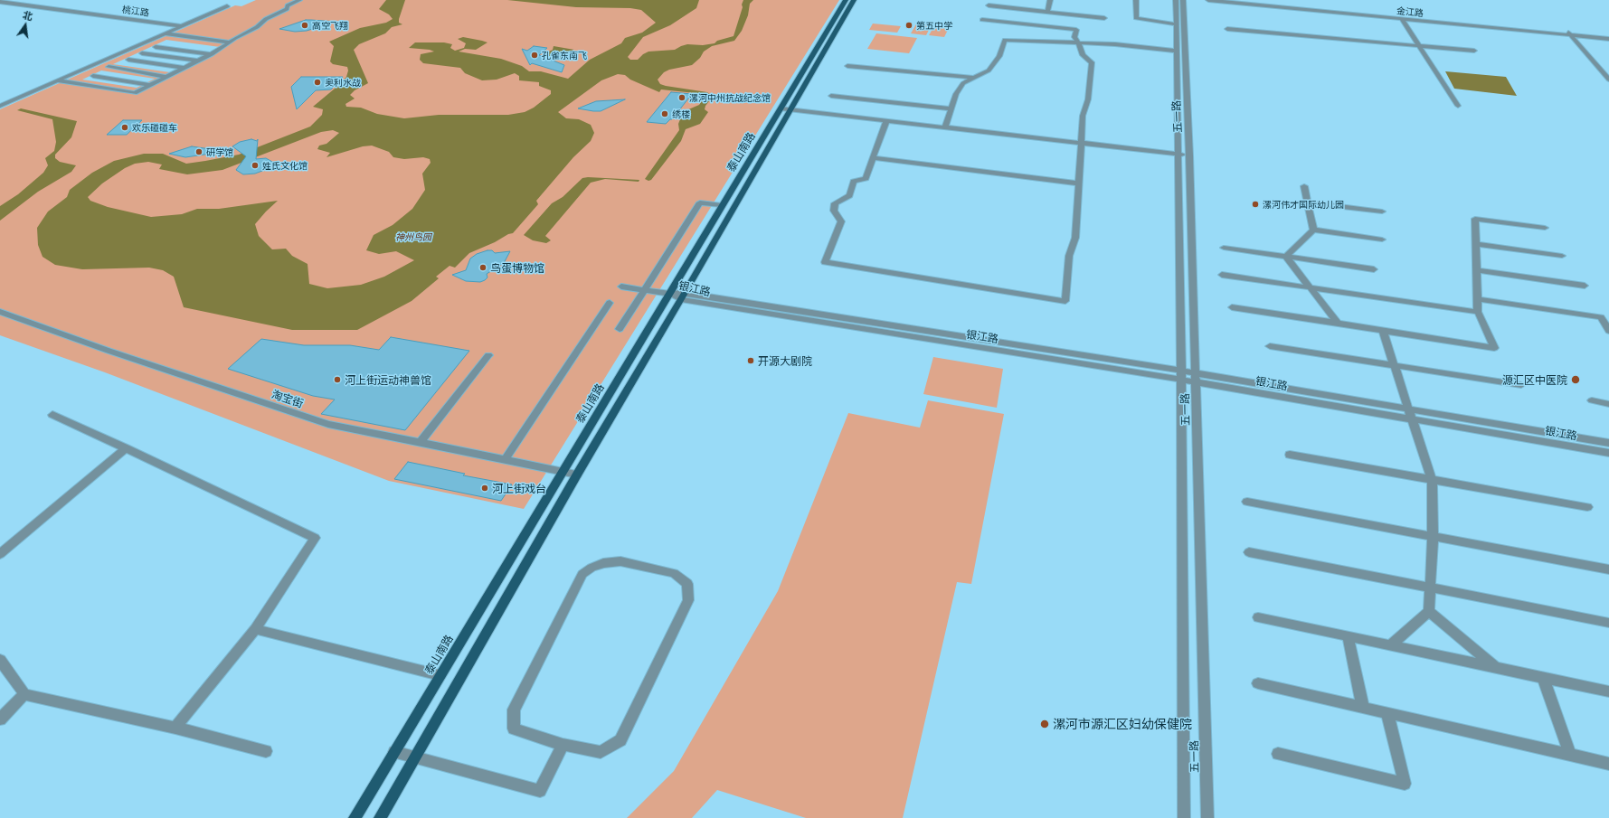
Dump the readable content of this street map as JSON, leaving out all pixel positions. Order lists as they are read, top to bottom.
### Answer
{
  "streets": {
    "main road": ["泰山南路"],
    "street": [
      "桃江路",
      "金江路",
      "五一路",
      "银江路",
      "淘宝街"
    ]
  },
  "crossings": [
    ["五一路", "银江路"],
    ["泰山南路", "银江路"],
    ["泰山南路", "淘宝街"]
  ],
  "parks": ["神州鸟园"],
  "places": [
    "高空飞翔",
    "第五中学",
    "孔雀东南飞",
    "奥利水战",
    "漯河中州抗战纪念馆",
    "绣楼",
    "欢乐碰碰车",
    "研学馆",
    "姓氏文化馆",
    "漯河伟才国际幼儿园",
    "鸟蛋博物馆",
    "开源大剧院",
    "河上街运动神兽馆",
    "源汇区中医院",
    "河上街戏台",
    "漯河市源汇区妇幼保健院"
  ],
  "north": "top"
}
